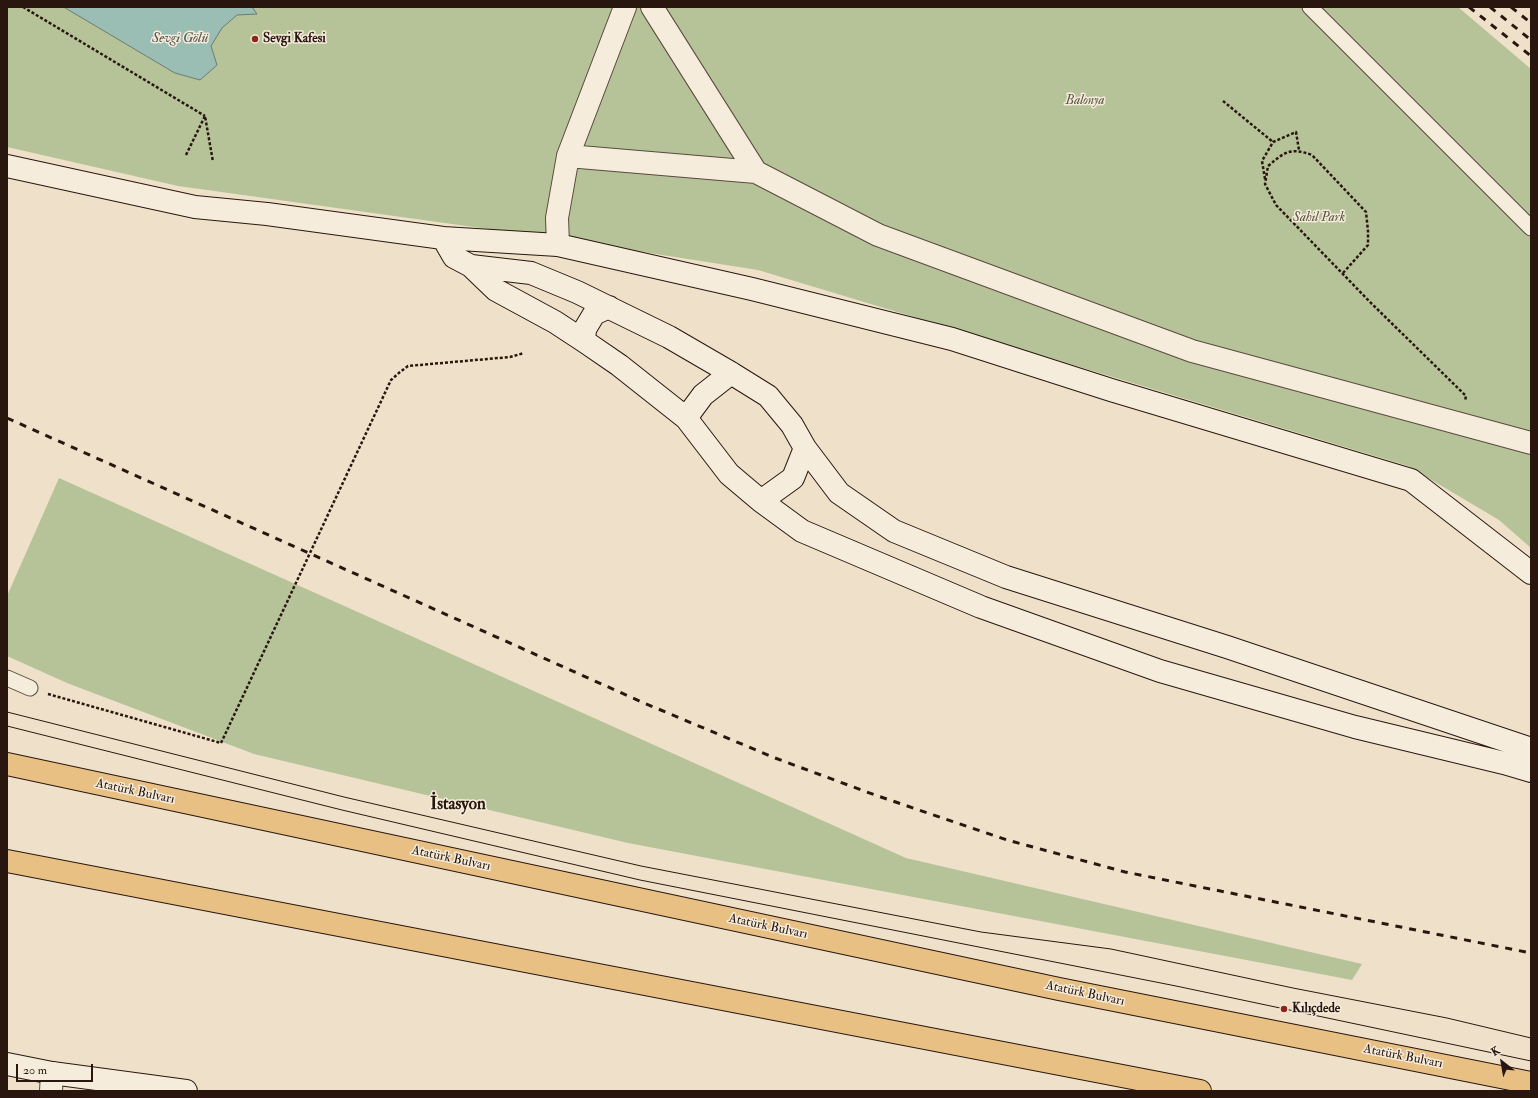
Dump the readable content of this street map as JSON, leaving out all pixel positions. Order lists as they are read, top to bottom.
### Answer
{
  "streets": {
    "main road": ["Atatürk Bulvarı"]
  },
  "districts": ["İstasyon"],
  "water": ["Sevgi Gölü"],
  "parks": ["Balonya", "Sahil Park"],
  "places": ["Sevgi Kafesi", "Kılıçdede"],
  "scale_bar": "20 m",
  "north": "top left"
}
